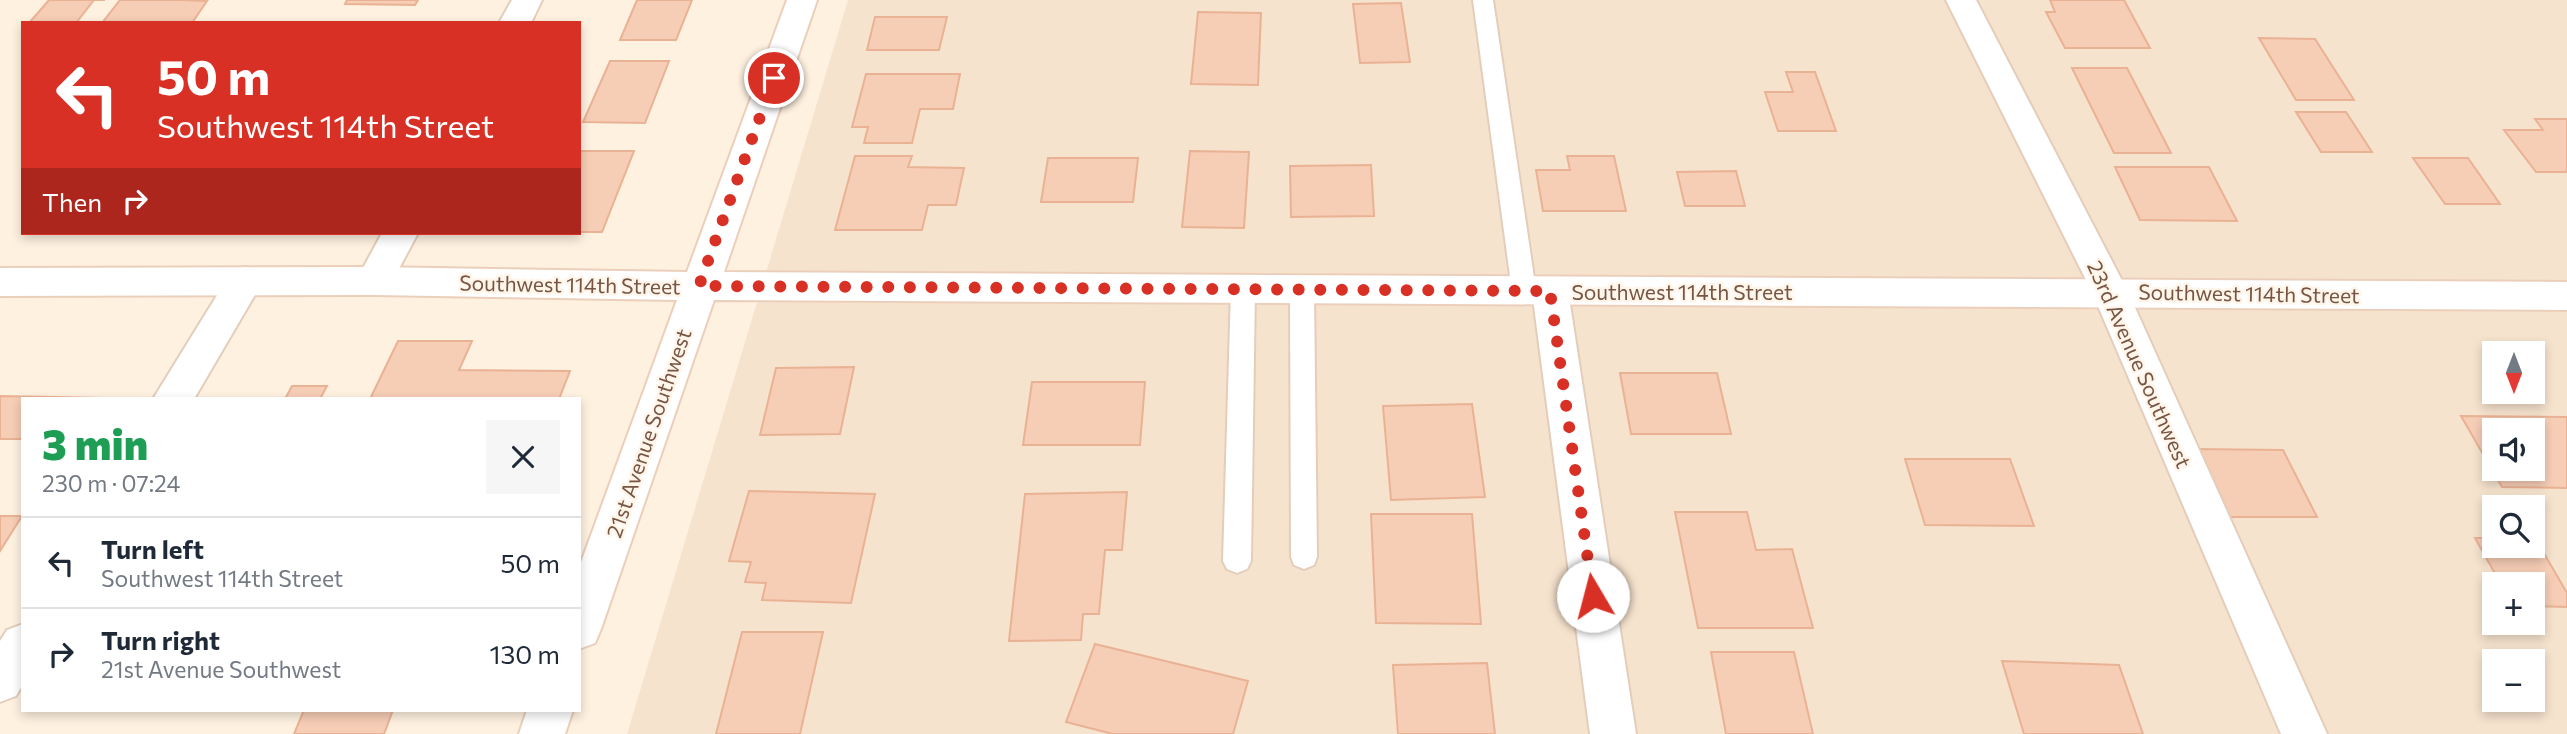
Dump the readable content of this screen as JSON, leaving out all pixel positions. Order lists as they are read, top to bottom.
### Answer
{
  "streets": {
    "street": ["Southwest 114th Street", "23rd Avenue Southwest", "21st Avenue Southwest"]
  },
  "crossings": [
    ["Southwest 114th Street", "23rd Avenue Southwest"],
    ["Southwest 114th Street", "21st Avenue Southwest"]
  ],
  "north": "bottom",
  "page": {
    "turn": ["50 m", "Southwest 114th Street"],
    "then": "Then",
    "map_buttons": ["+", "−"],
    "heading": ["3 min", "230 m · 07:24"],
    "list": [
      {
        "name": "Turn left",
        "note": "Southwest 114th Street",
        "value": "50 m"
      },
      {
        "name": "Turn right",
        "note": "21st Avenue Southwest",
        "value": "130 m"
      }
    ]
  }
}
